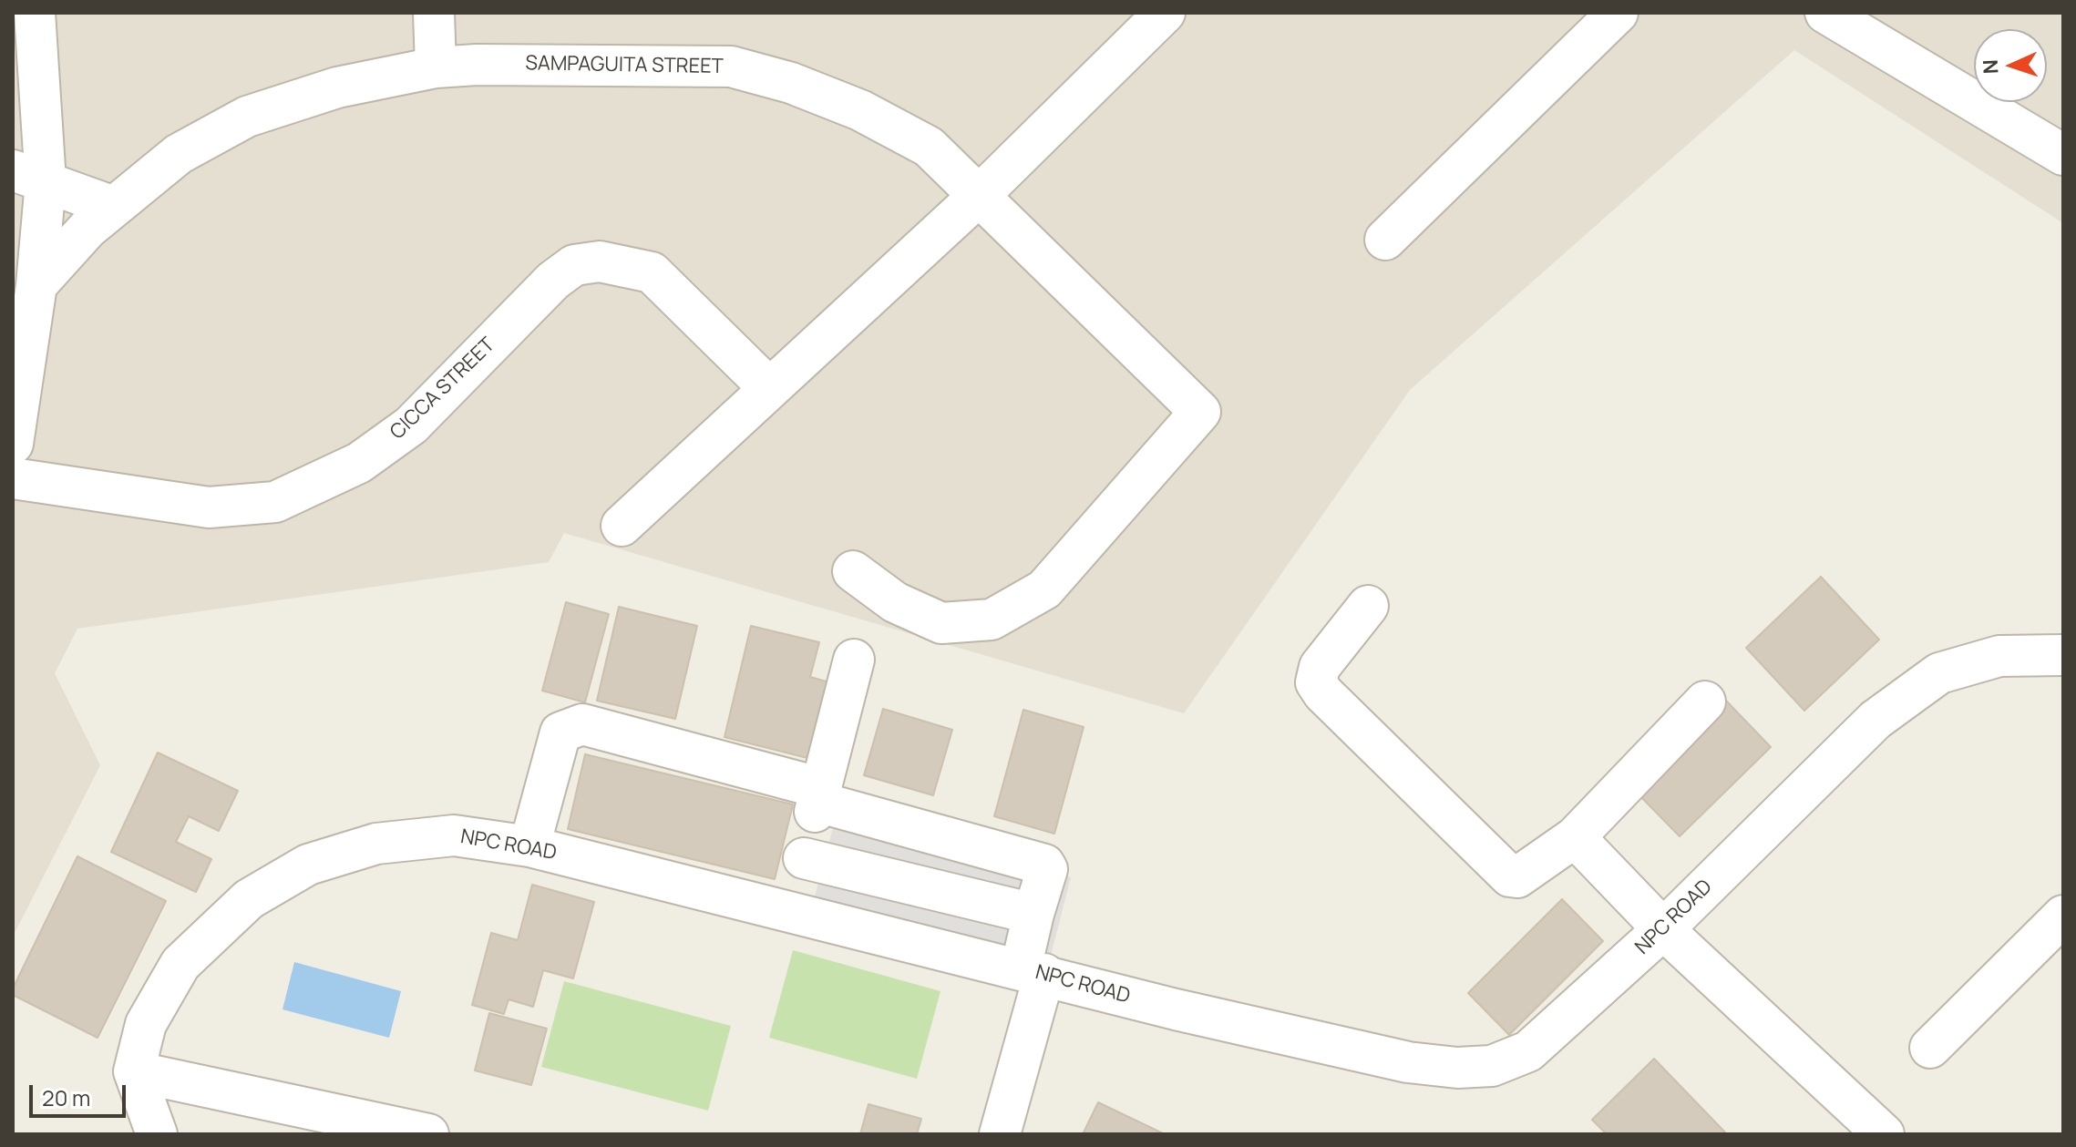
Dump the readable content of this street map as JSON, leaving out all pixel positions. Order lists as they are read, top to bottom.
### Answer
{
  "streets": {
    "street": ["SAMPAGUITA STREET", "CICCA STREET", "NPC ROAD"]
  },
  "scale_bar": "20 m",
  "north": "left"
}
